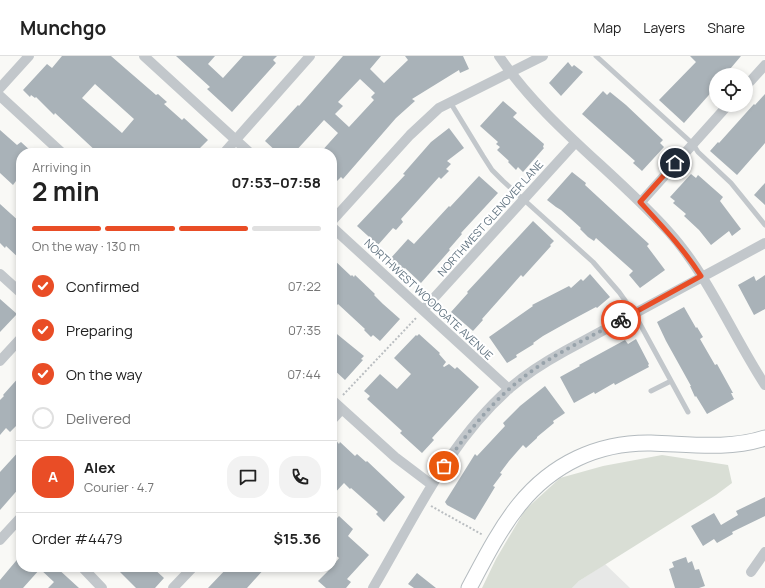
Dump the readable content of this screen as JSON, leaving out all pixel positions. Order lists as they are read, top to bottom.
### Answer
{
  "streets": {
    "street": ["NORTHWEST GLENOVER LANE", "NORTHWEST WOODGATE AVENUE"]
  },
  "crossings": [
    ["NORTHWEST GLENOVER LANE", "NORTHWEST WOODGATE AVENUE"]
  ],
  "page": {
    "header": "Munchgo",
    "nav": ["Map", "Layers", "Share"],
    "heading": ["2 min", "Arriving in", "07:53–07:58"],
    "panel": [
      "Alex",
      "Courier · 4.7",
      "Order #4479",
      "$15.36"
    ],
    "bar": "On the way · 130 m",
    "list": [
      ["Confirmed", "07:22"],
      ["Preparing", "07:35"],
      ["On the way", "07:44"],
      "Delivered"
    ],
    "round": "A"
  }
}
